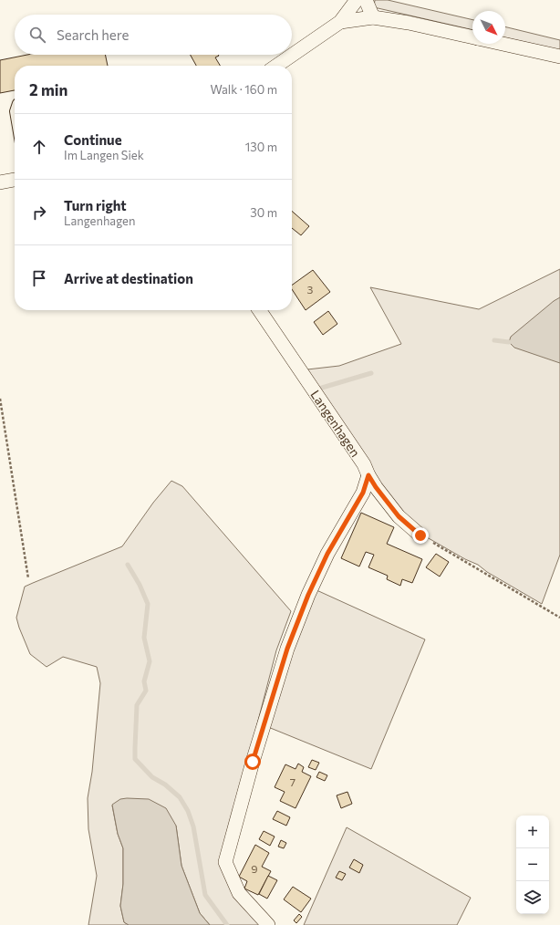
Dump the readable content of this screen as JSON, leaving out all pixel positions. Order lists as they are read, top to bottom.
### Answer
{
  "streets": {
    "street": ["Langenhagen"]
  },
  "house_numbers": ["3", "7", "9"],
  "north": "bottom right",
  "page": {
    "search": "Search here",
    "heading": ["2 min", "Walk · 160 m"],
    "list": [
      ["Continue", "Im Langen Siek", "130 m"],
      ["Turn right", "Langenhagen", "30 m"],
      "Arrive at destination"
    ],
    "map_buttons": ["+", "−"]
  }
}
